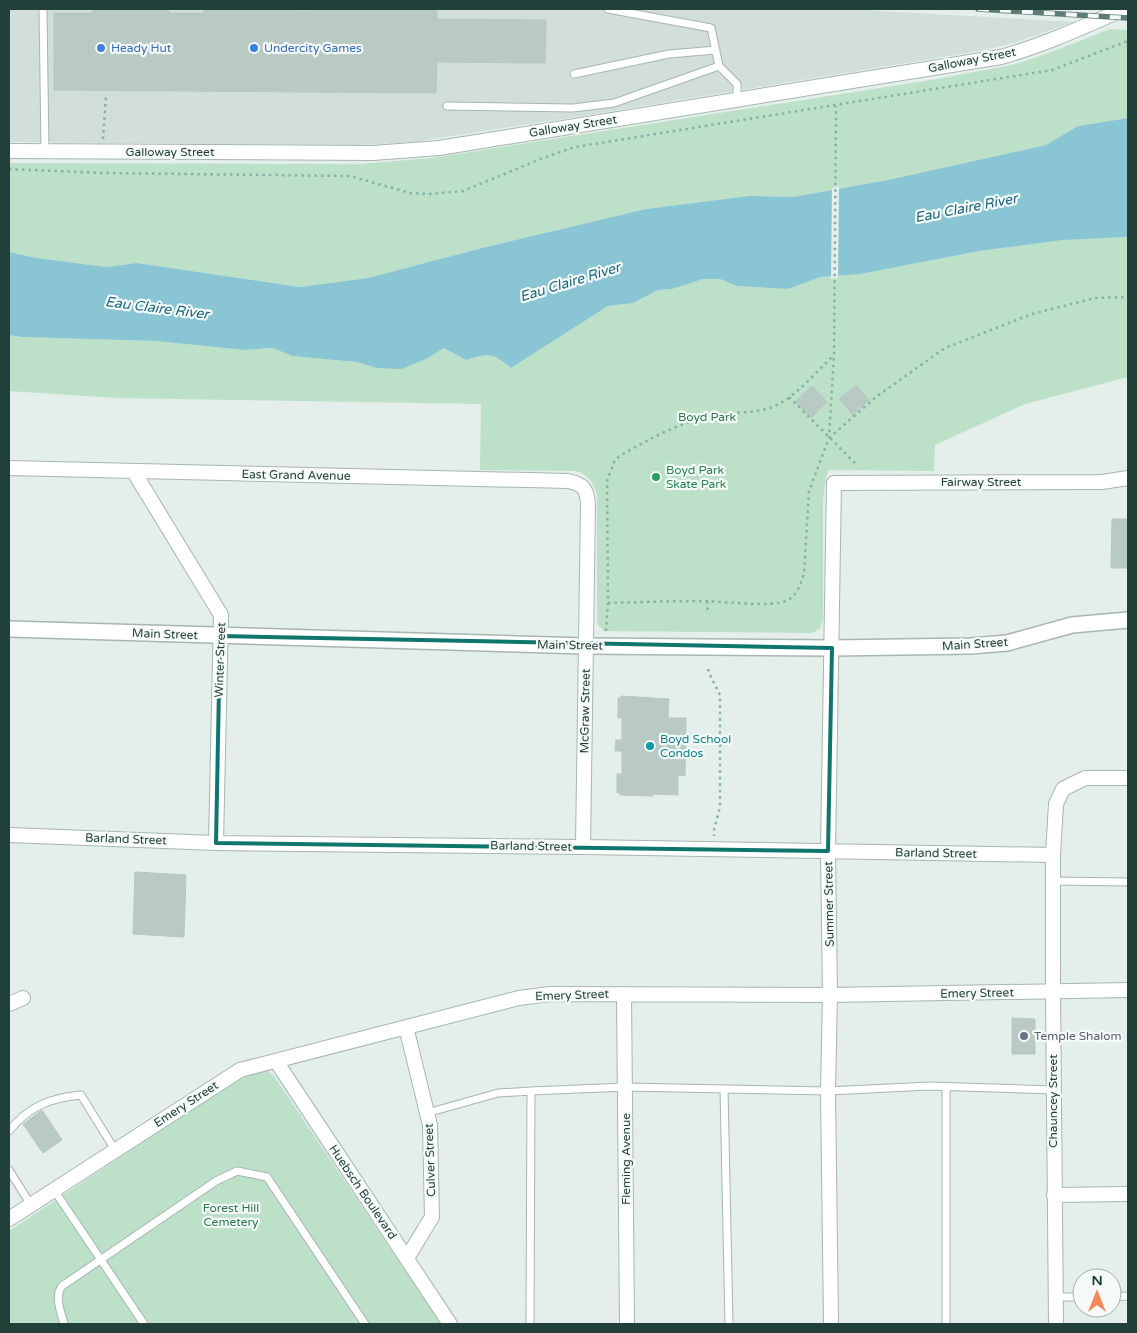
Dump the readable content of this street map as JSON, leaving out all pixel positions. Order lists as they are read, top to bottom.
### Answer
{
  "streets": {
    "street": [
      "Galloway Street",
      "East Grand Avenue",
      "Fairway Street",
      "Main Street",
      "Winter Street",
      "McGraw Street",
      "Barland Street",
      "Summer Street",
      "Emery Street",
      "Chauncey Street",
      "Fleming Avenue",
      "Culver Street",
      "Huebsch Boulevard"
    ]
  },
  "crossings": [
    ["East Grand Avenue", "Winter Street"],
    ["East Grand Avenue", "McGraw Street"],
    ["Fairway Street", "Summer Street"],
    ["Main Street", "Winter Street"],
    ["Main Street", "McGraw Street"],
    ["Main Street", "Summer Street"],
    ["Winter Street", "Barland Street"],
    ["McGraw Street", "Barland Street"],
    ["Barland Street", "Summer Street"],
    ["Barland Street", "Chauncey Street"],
    ["Summer Street", "Emery Street"],
    ["Emery Street", "Chauncey Street"],
    ["Emery Street", "Fleming Avenue"],
    ["Emery Street", "Culver Street"],
    ["Emery Street", "Huebsch Boulevard"],
    ["Culver Street", "Huebsch Boulevard"]
  ],
  "water": ["Eau Claire River"],
  "parks": ["Boyd Park", "Forest Hill Cemetery"],
  "places": [
    "Heady Hut",
    "Undercity Games",
    "Boyd Park Skate Park",
    "Boyd School Condos",
    "Temple Shalom"
  ],
  "north": "top"
}
